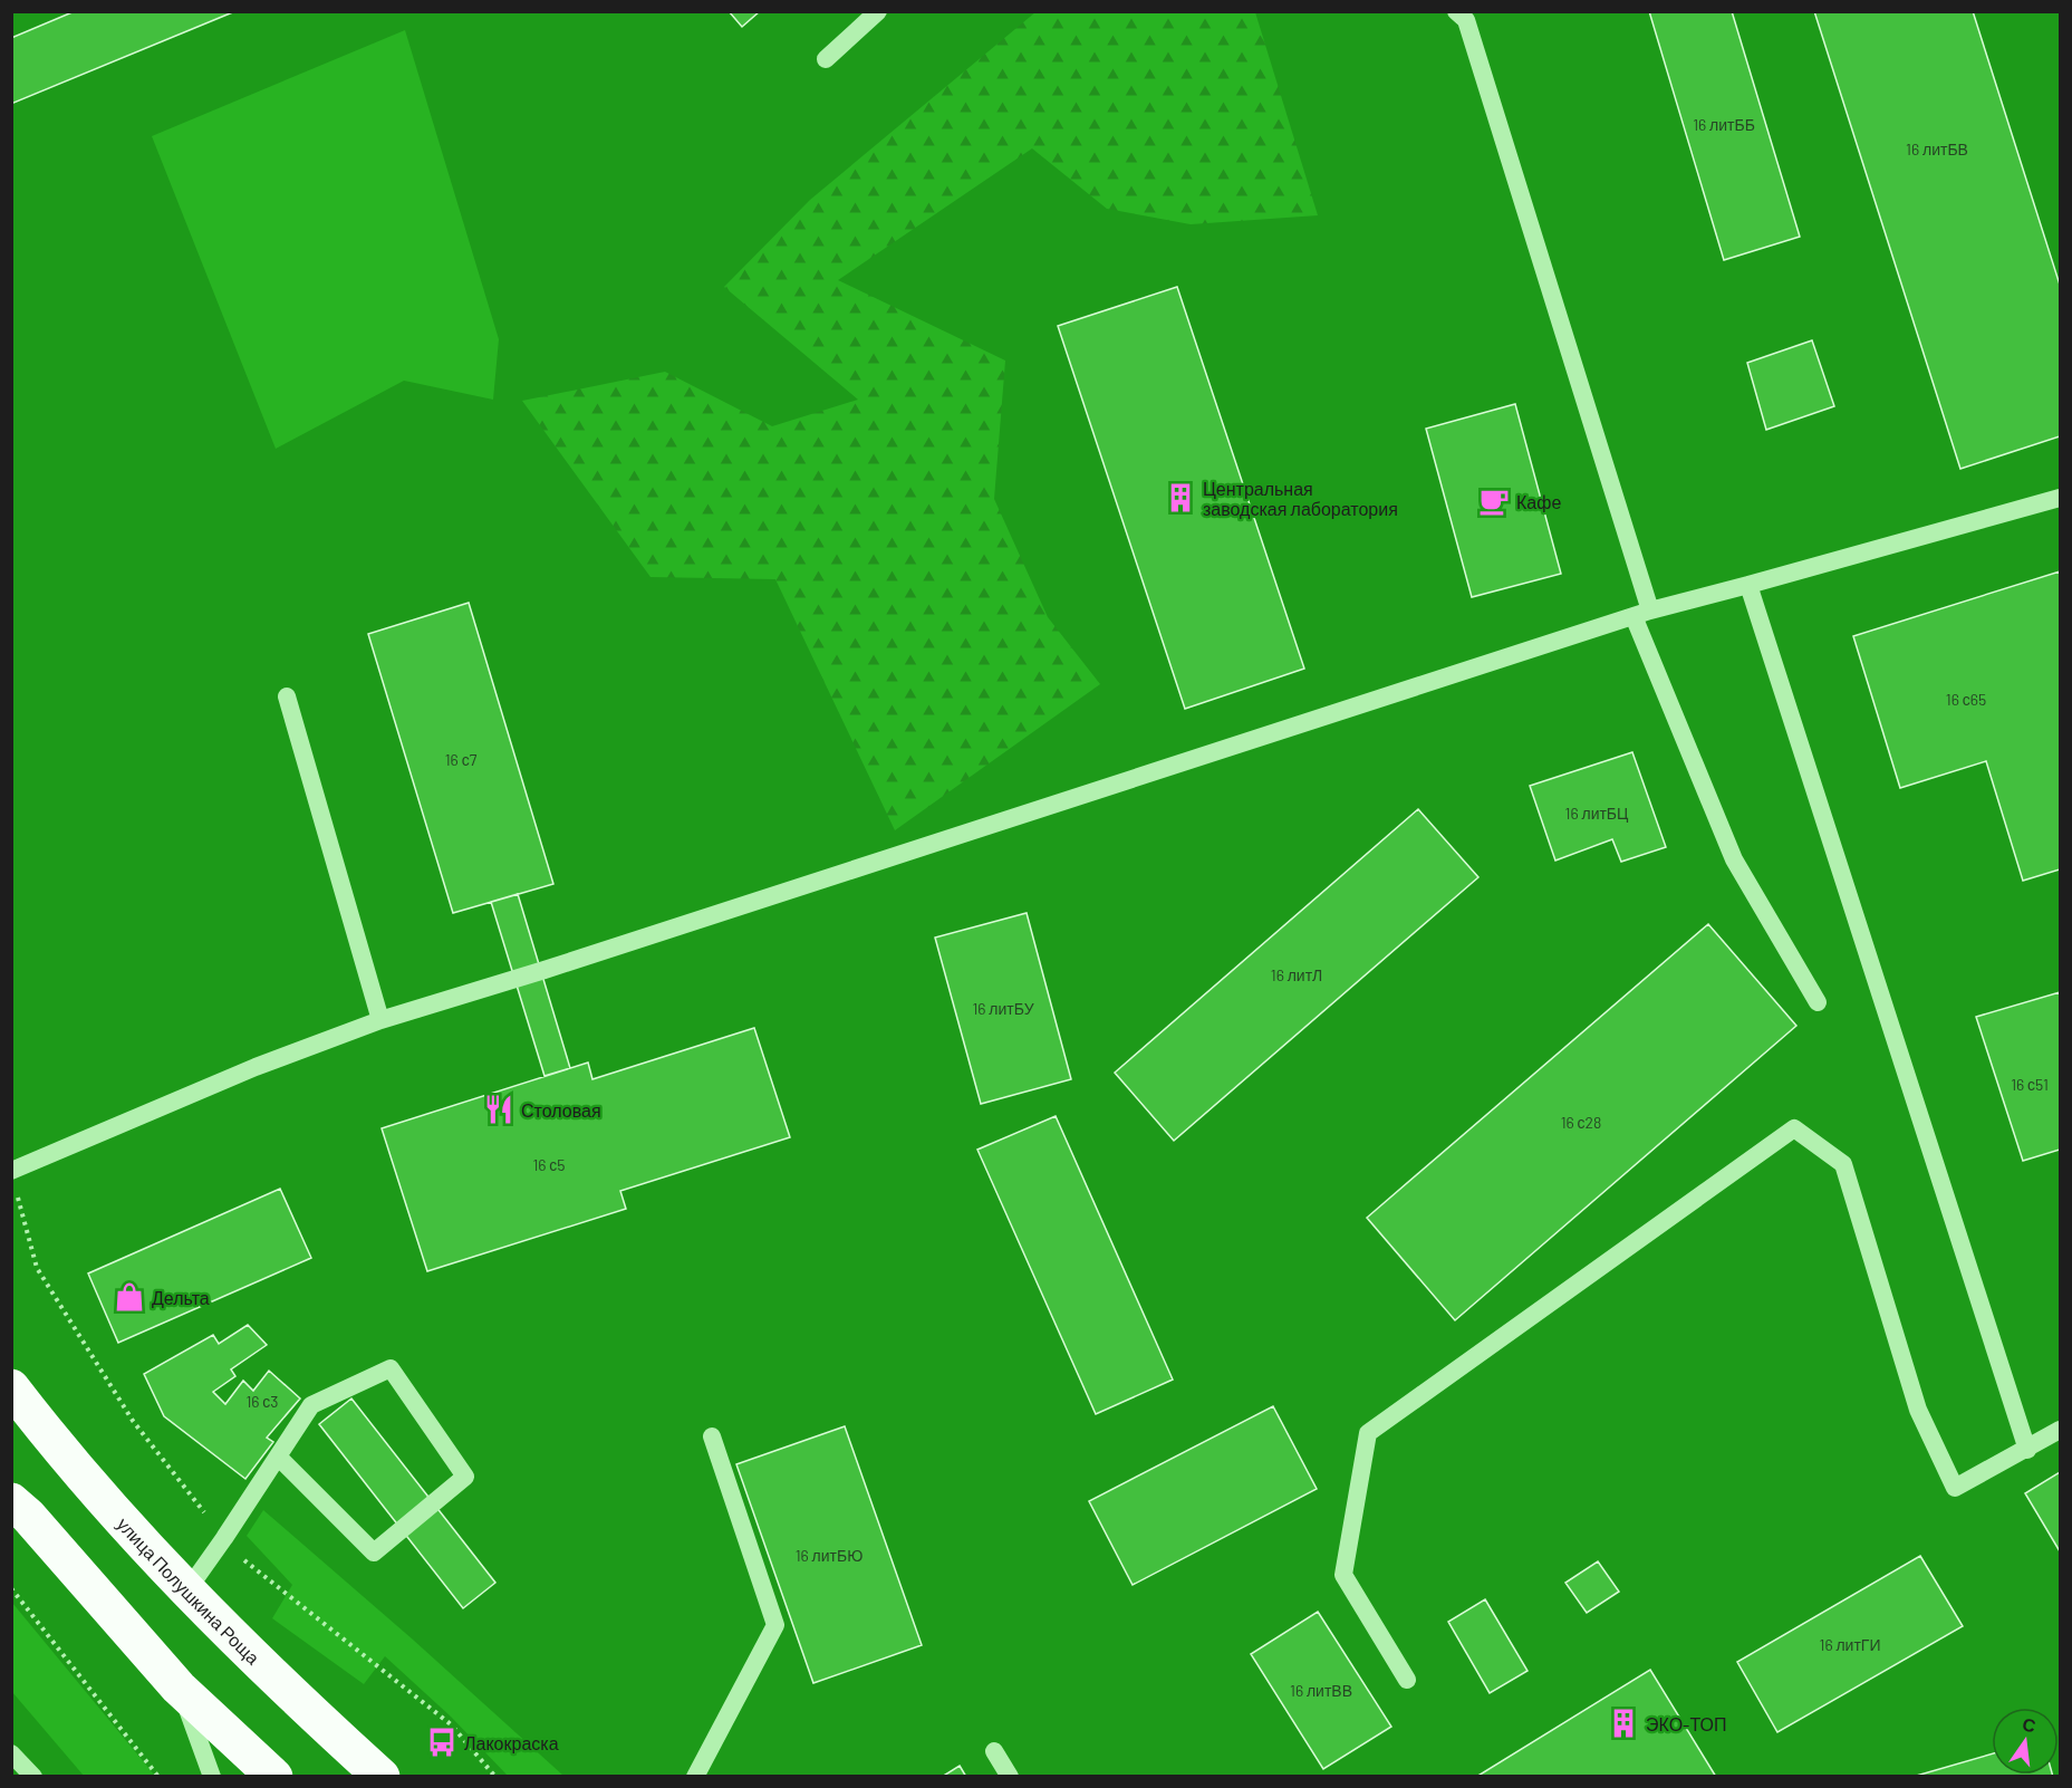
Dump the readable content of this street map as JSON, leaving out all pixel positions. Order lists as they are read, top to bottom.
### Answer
{
  "streets": {
    "main road": ["улица Полушкина Роща"]
  },
  "places": {
    "building": ["Центральная заводская лаборатория", "ЭКО-ТОП"],
    "cafe": ["Кафе"],
    "restaurant": ["Столовая"],
    "shop": ["Дельта"],
    "bus stop": ["Лакокраска"]
  },
  "house_numbers": [
    "16 литББ",
    "16 литБВ",
    "16 с65",
    "16 с7",
    "16 литБЦ",
    "16 литЛ",
    "16 литБУ",
    "16 с51",
    "16 с28",
    "16 с5",
    "16 с3",
    "16 литБЮ",
    "16 литГИ",
    "16 литВВ"
  ],
  "north": "top"
}
